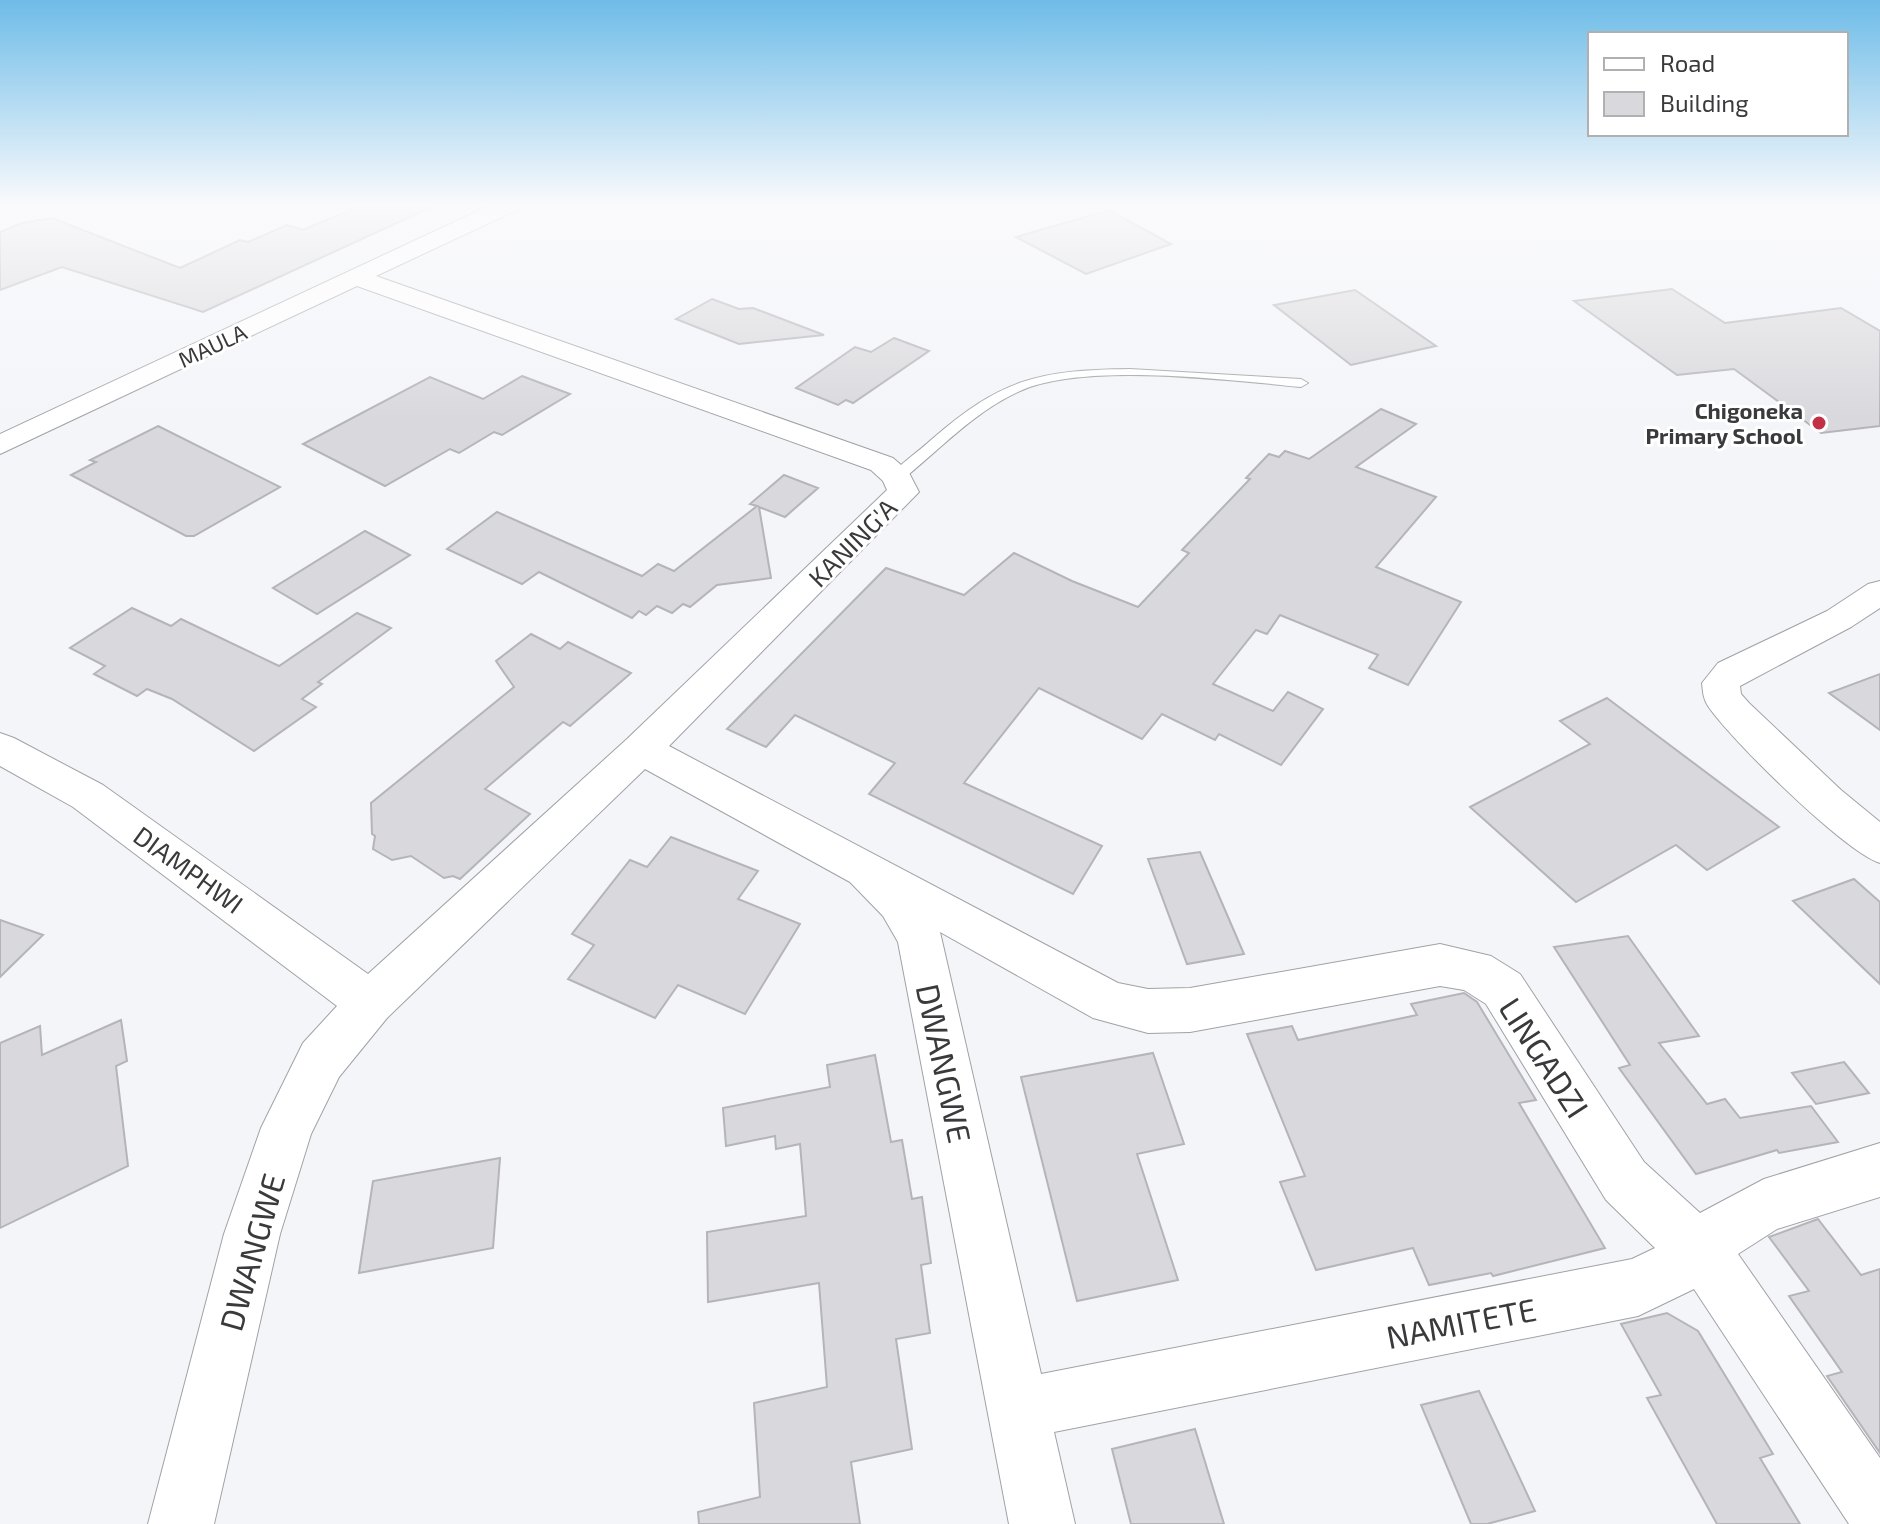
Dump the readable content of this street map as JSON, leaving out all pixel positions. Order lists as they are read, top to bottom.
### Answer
{
  "streets": {
    "street": [
      "MAULA",
      "KANING'A",
      "DIAMPHWI",
      "LINGADZI",
      "DWANGWE",
      "NAMITETE"
    ]
  },
  "crossings": [
    ["MAULA", "KANING'A"],
    ["KANING'A", "DIAMPHWI"],
    ["KANING'A", "DWANGWE"],
    ["DIAMPHWI", "DWANGWE"],
    ["LINGADZI", "DWANGWE"],
    ["LINGADZI", "NAMITETE"],
    ["DWANGWE", "NAMITETE"]
  ],
  "places": ["Chigoneka Primary School"],
  "legend": ["Road", "Building"]
}
